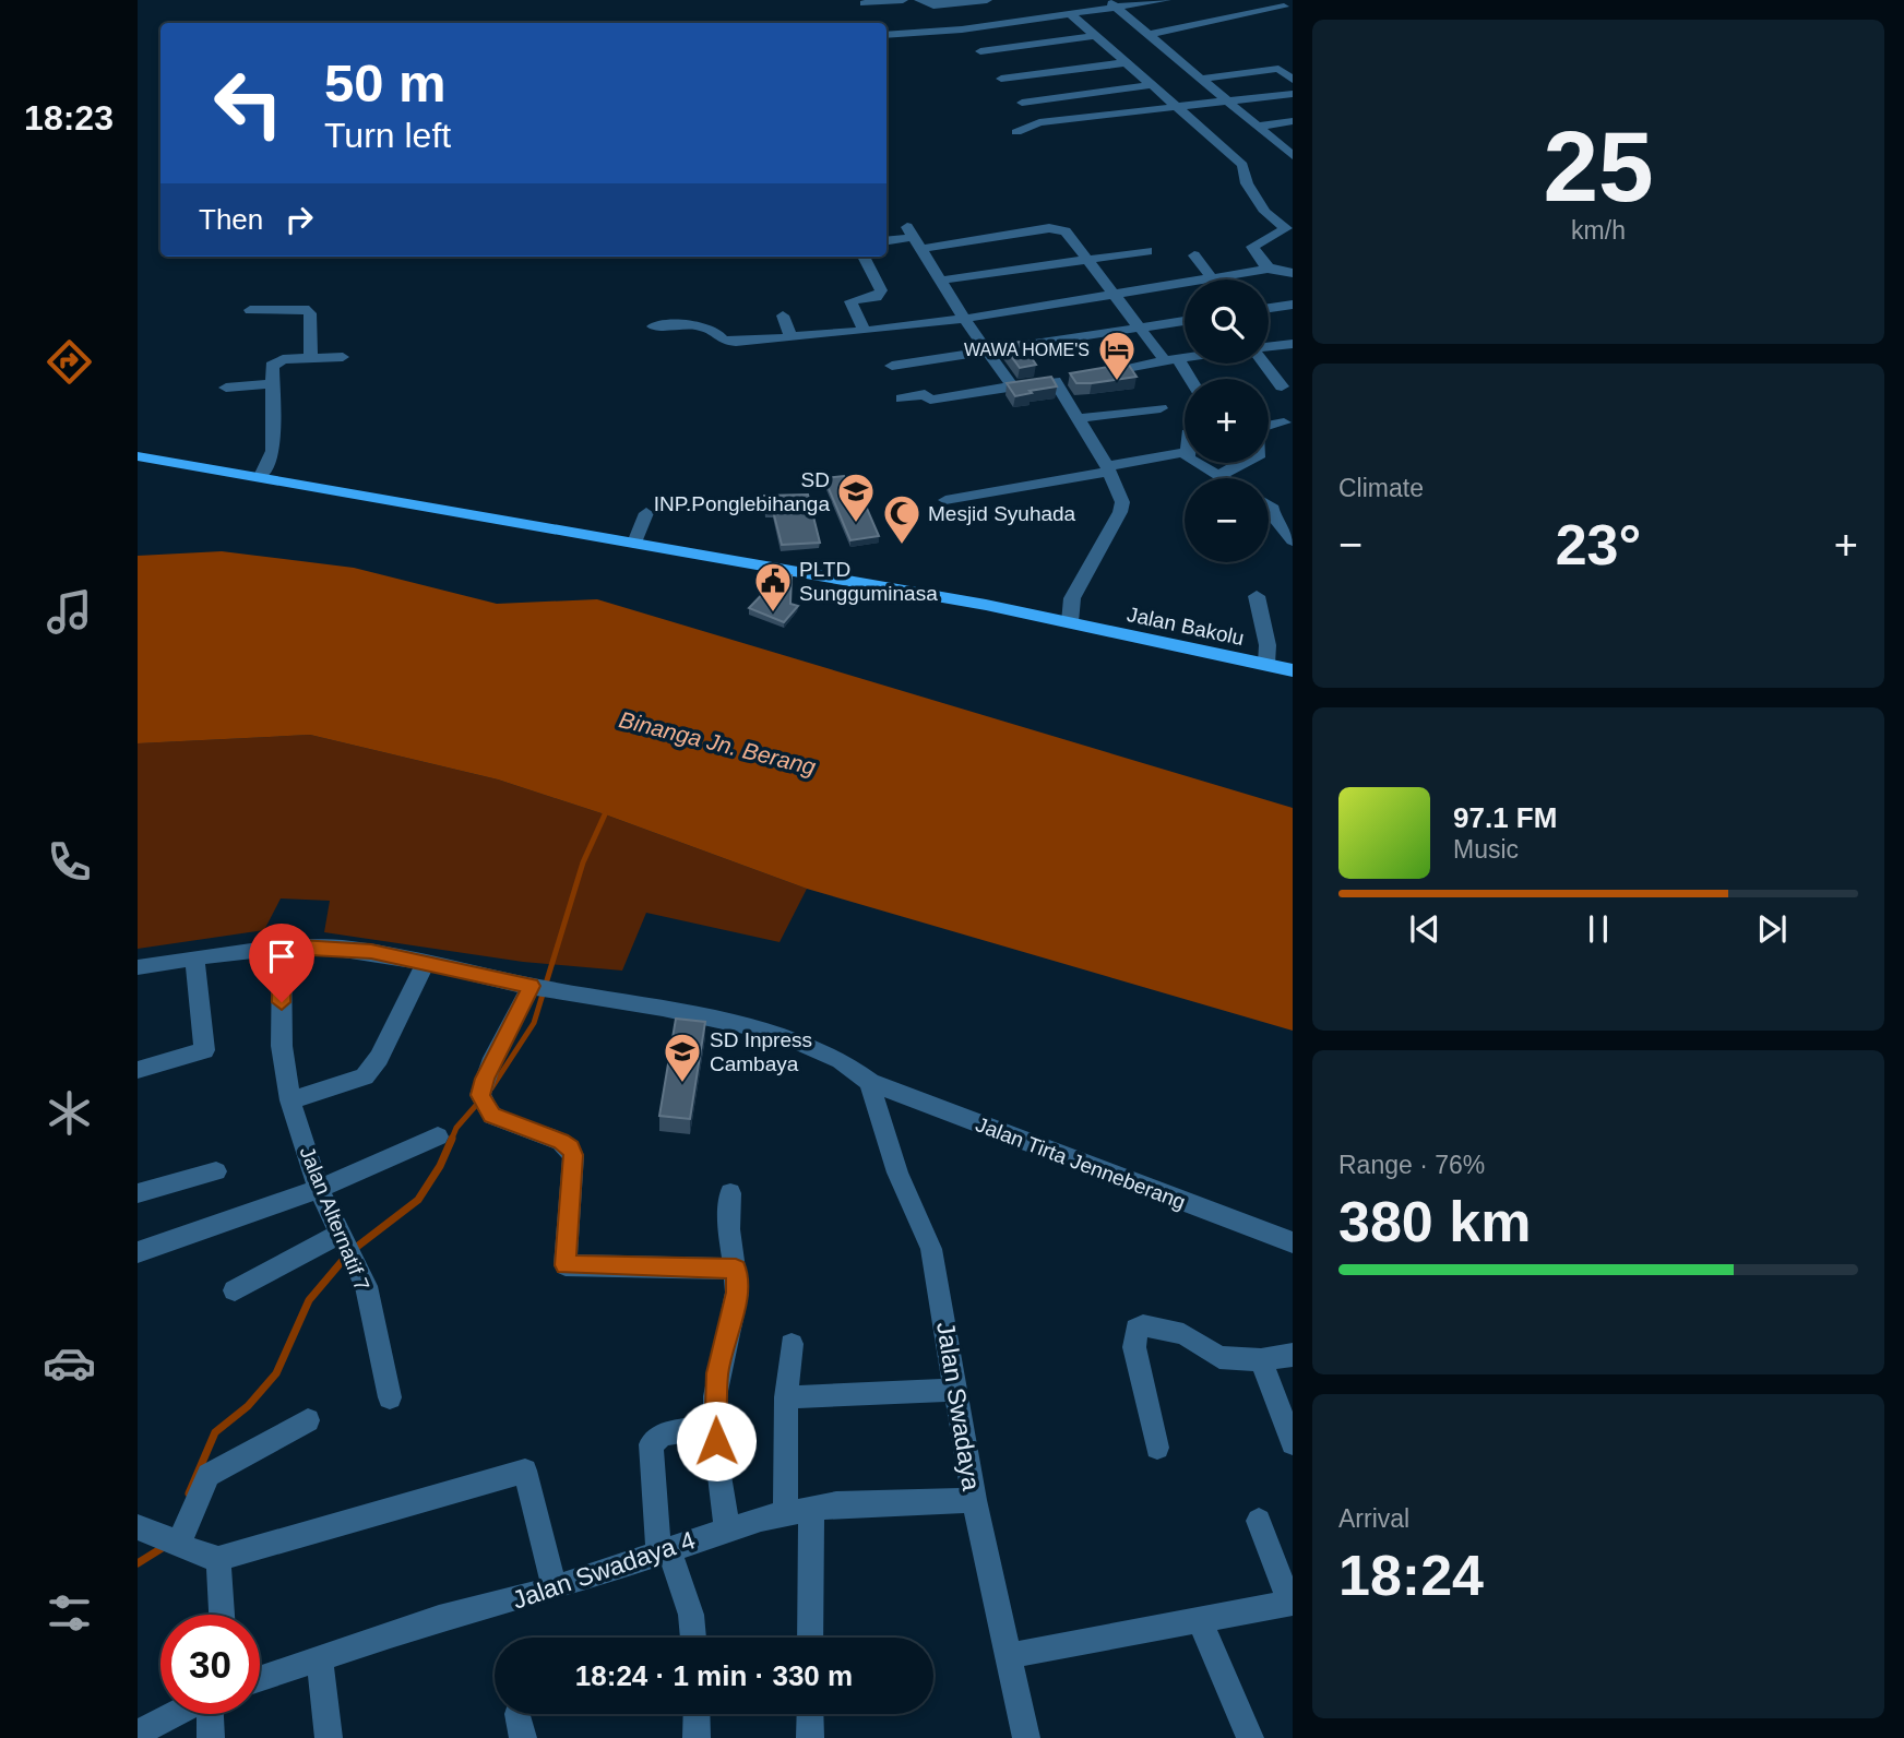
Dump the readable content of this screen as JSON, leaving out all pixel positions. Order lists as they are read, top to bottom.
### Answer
{
  "streets": {
    "main road": ["Jalan Bakolu"],
    "street": [
      "Jalan Tirta Jenneberang",
      "Jalan Alternatif 7",
      "Jalan Swadaya",
      "Jalan Swadaya 4"
    ]
  },
  "crossings": [
    ["Jalan Tirta Jenneberang", "Jalan Alternatif 7"],
    ["Jalan Tirta Jenneberang", "Jalan Swadaya"],
    ["Jalan Swadaya", "Jalan Swadaya 4"]
  ],
  "water": ["Binanga Jn. Berang"],
  "places": {
    "hotel": ["WAWA HOME'S"],
    "school or university": ["SD INP.Ponglebihanga", "SD Inpress Cambaya"],
    "mosque": ["Mesjid Syuhada"],
    "public building": ["PLTD Sungguminasa"]
  },
  "page": {
    "tabs": "18:23",
    "tile": [
      ["25", "km/h"],
      "Climate",
      ["Range · 76%", "380 km"],
      ["Arrival", "18:24"]
    ],
    "turn": ["50 m", "Turn left"],
    "then": "Then",
    "map_buttons": ["+", "−"],
    "heat": ["−", "23°", "+"],
    "song": ["97.1 FM", "Music"],
    "limit": "30",
    "trip": "18:24 · 1 min · 330 m"
  }
}
